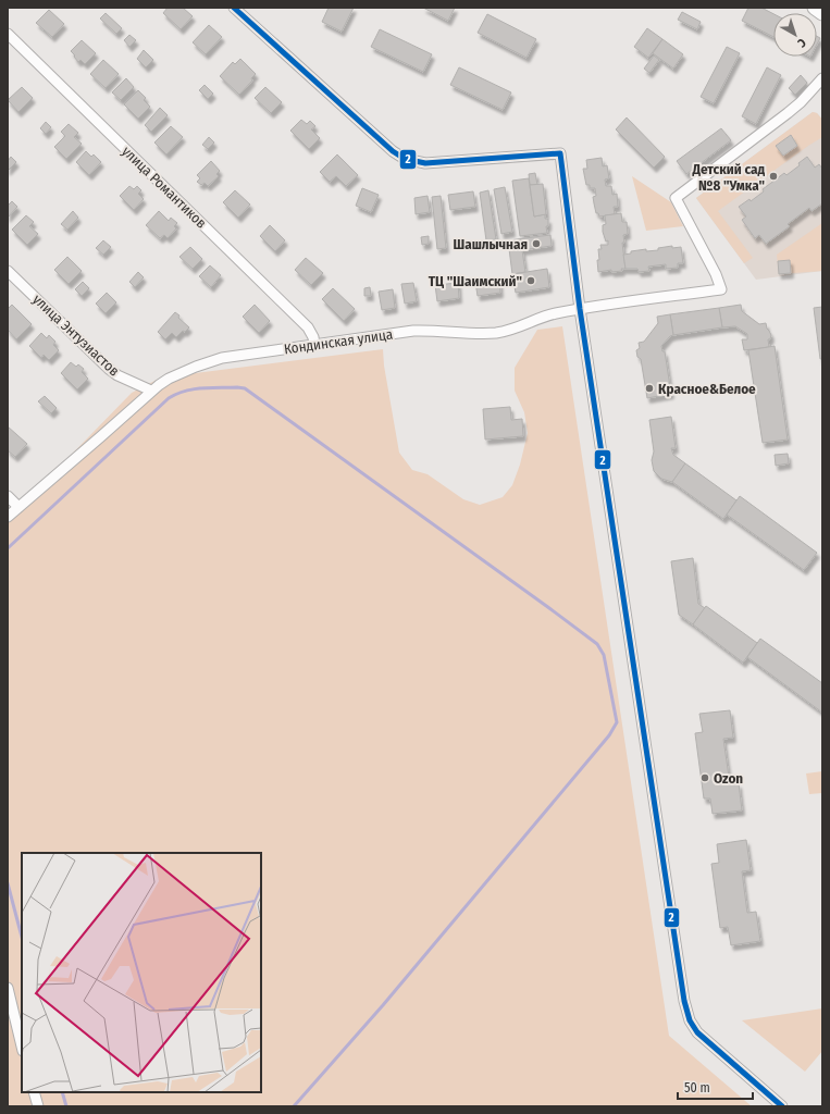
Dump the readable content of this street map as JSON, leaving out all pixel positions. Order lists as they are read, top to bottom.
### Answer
{
  "streets": {
    "street": ["улица Романтиков", "улица Энтузиастов", "Кондинская улица"]
  },
  "crossings": [
    ["улица Романтиков", "Кондинская улица"],
    ["улица Энтузиастов", "Кондинская улица"]
  ],
  "places": [
    "Детский сад №8 \"Умка\"",
    "Шашлычная",
    "ТЦ \"Шаимский\"",
    "Красное&Белое",
    "Ozon"
  ],
  "lines": ["transit line 2"],
  "scale_bar": "50 m",
  "north": "bottom right"
}
